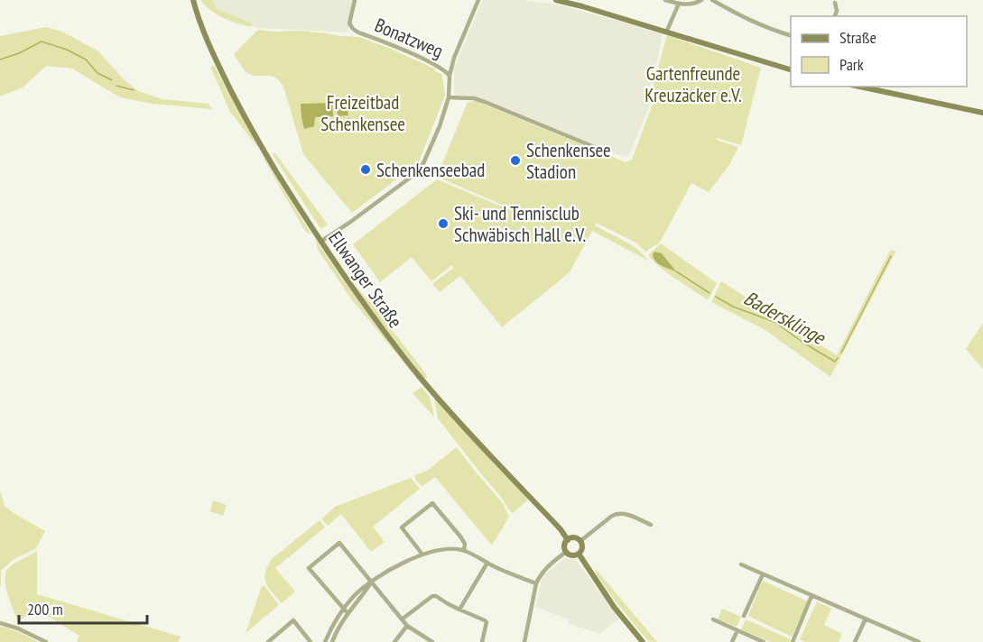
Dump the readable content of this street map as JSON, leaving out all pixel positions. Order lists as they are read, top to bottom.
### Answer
{
  "streets": {
    "main road": ["Ellwanger Straße"],
    "street": ["Bonatzweg"]
  },
  "water": ["Badersklinge"],
  "parks": ["Gartenfreunde Kreuzäcker e.V.", "Freizeitbad Schenkensee"],
  "places": ["Schenkensee Stadion", "Schenkenseebad", "Ski- und Tennisclub Schwäbisch Hall e.V."],
  "legend": ["Straße", "Park"],
  "scale_bar": "200 m"
}
